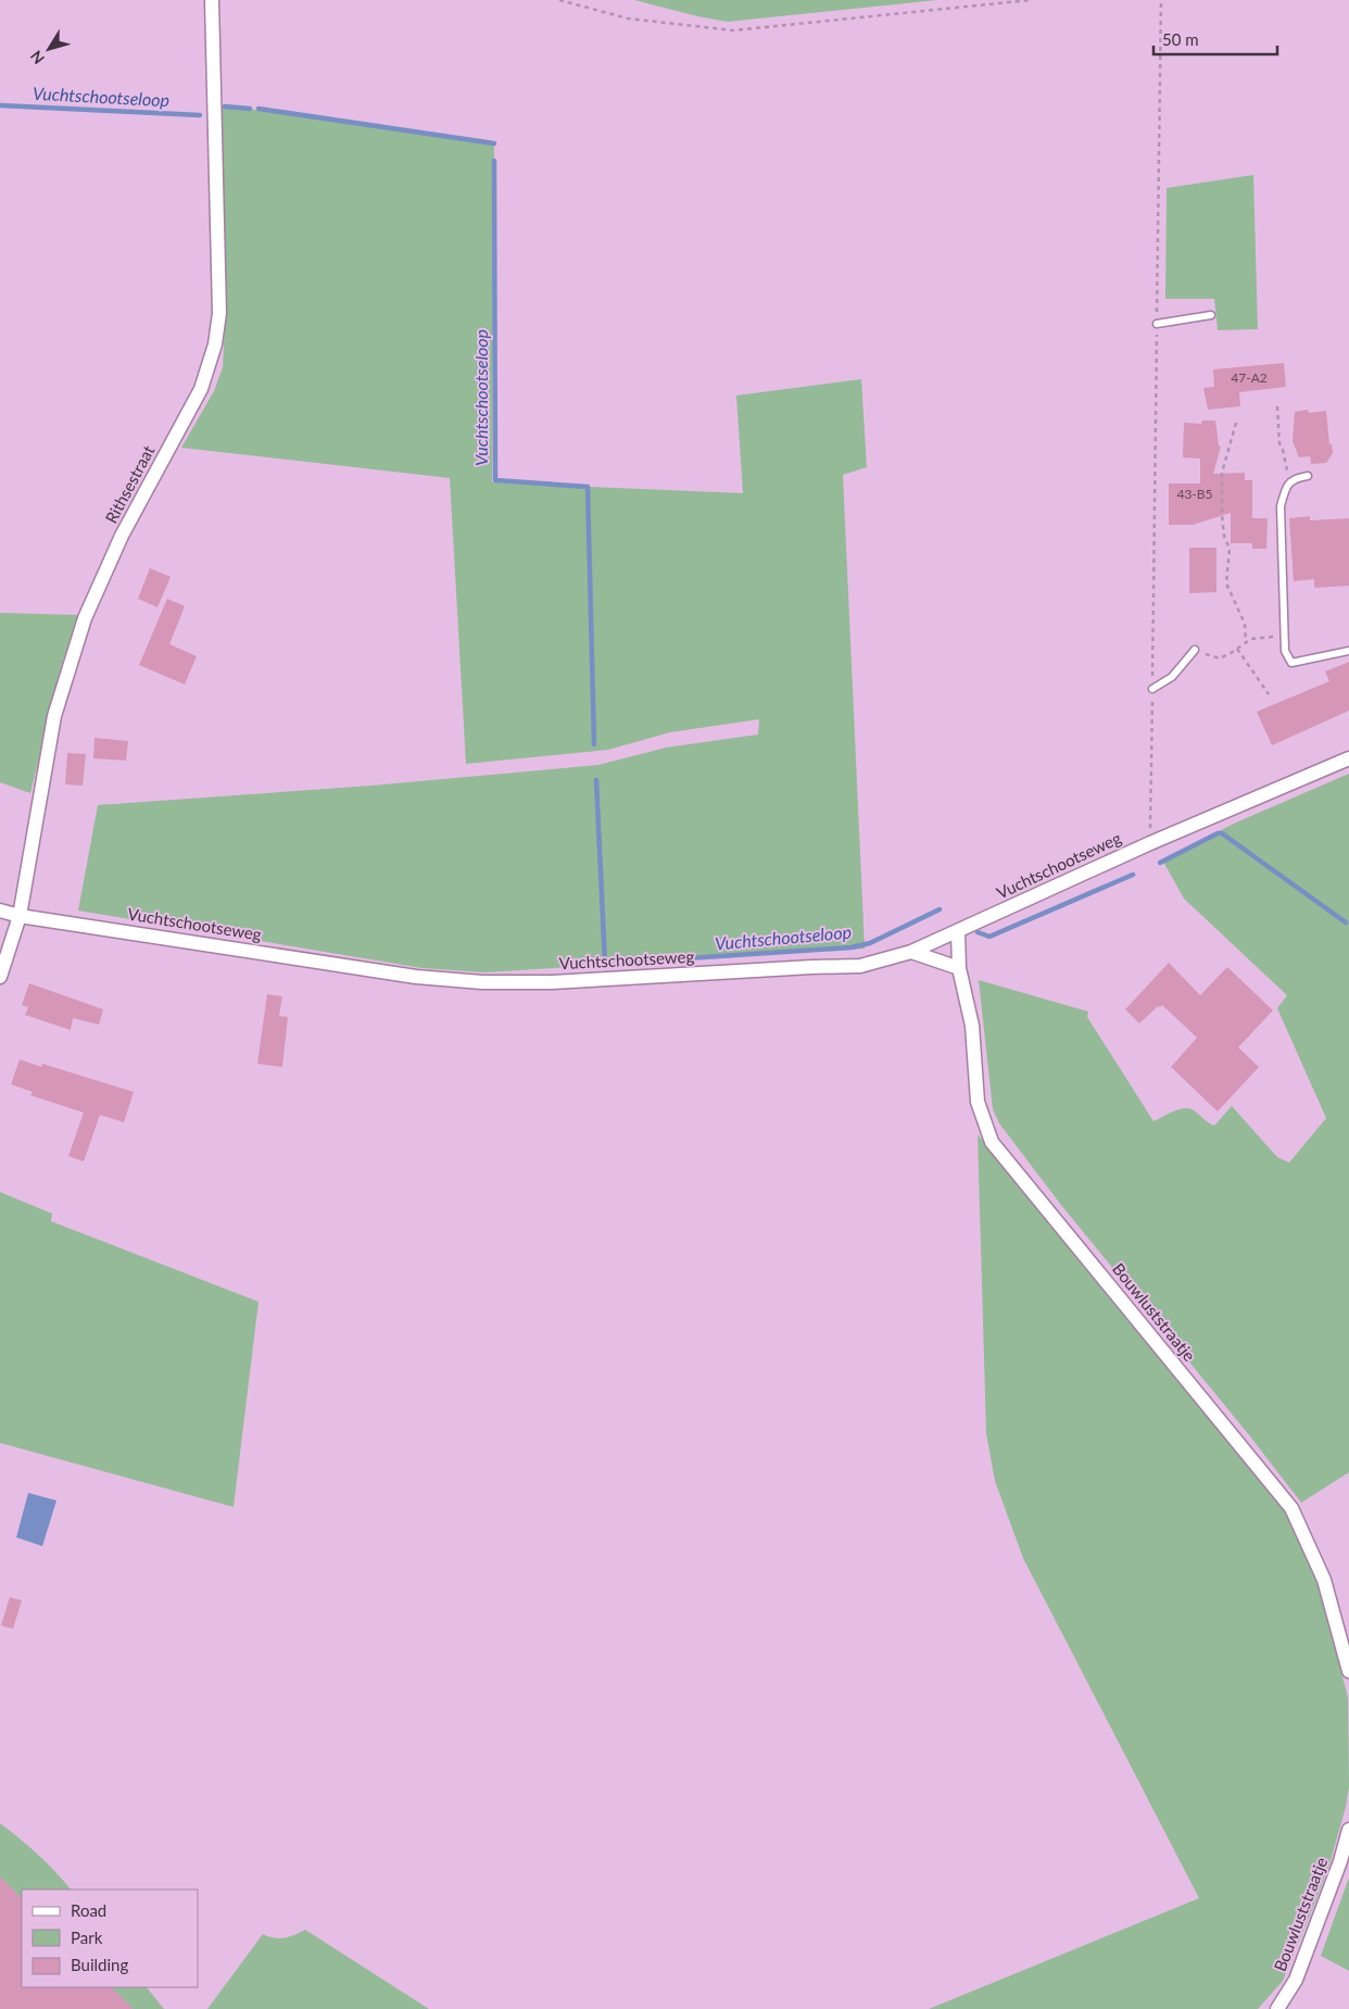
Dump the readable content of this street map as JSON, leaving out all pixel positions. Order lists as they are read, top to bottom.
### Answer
{
  "streets": {
    "street": ["Rithsestraat", "Vuchtschootseweg", "Bouwluststraatje"]
  },
  "crossings": [
    ["Rithsestraat", "Vuchtschootseweg"],
    ["Vuchtschootseweg", "Bouwluststraatje"]
  ],
  "water": ["Vuchtschootseloop"],
  "house_numbers": ["47-A2", "43-B5"],
  "legend": ["Road", "Park", "Building"],
  "scale_bar": "50 m",
  "north": "bottom left"
}
